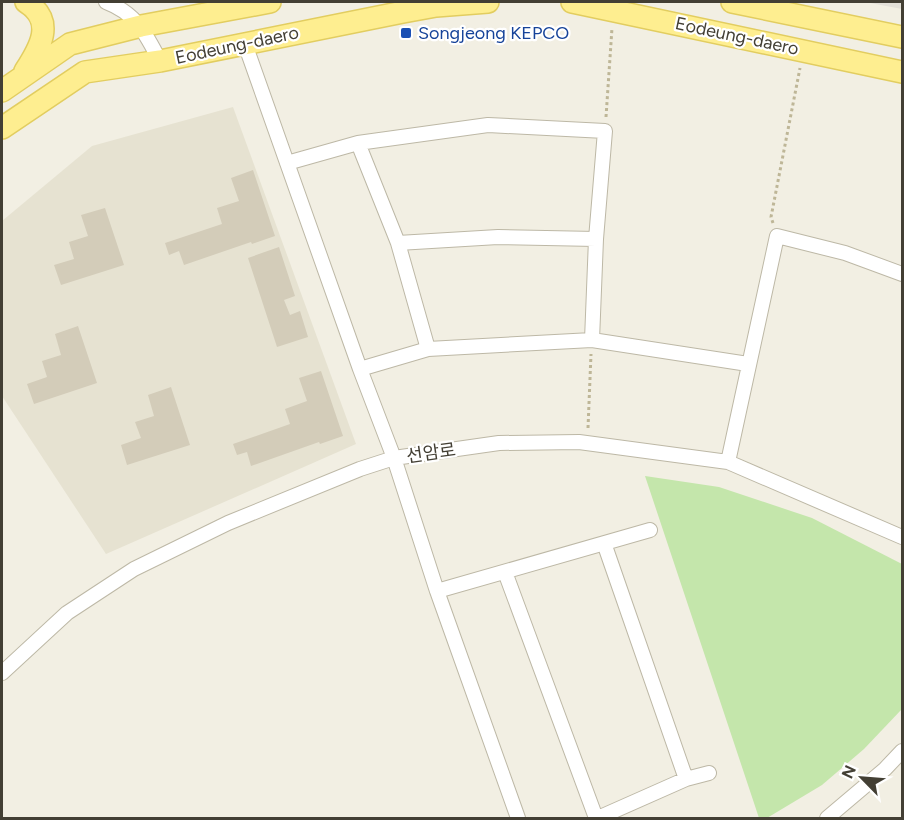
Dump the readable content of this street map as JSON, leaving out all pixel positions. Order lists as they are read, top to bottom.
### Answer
{
  "streets": {
    "main road": ["Eodeung-daero"],
    "street": ["선암로"]
  },
  "places": {
    "transit": ["Songjeong KEPCO"]
  },
  "north": "top left"
}
